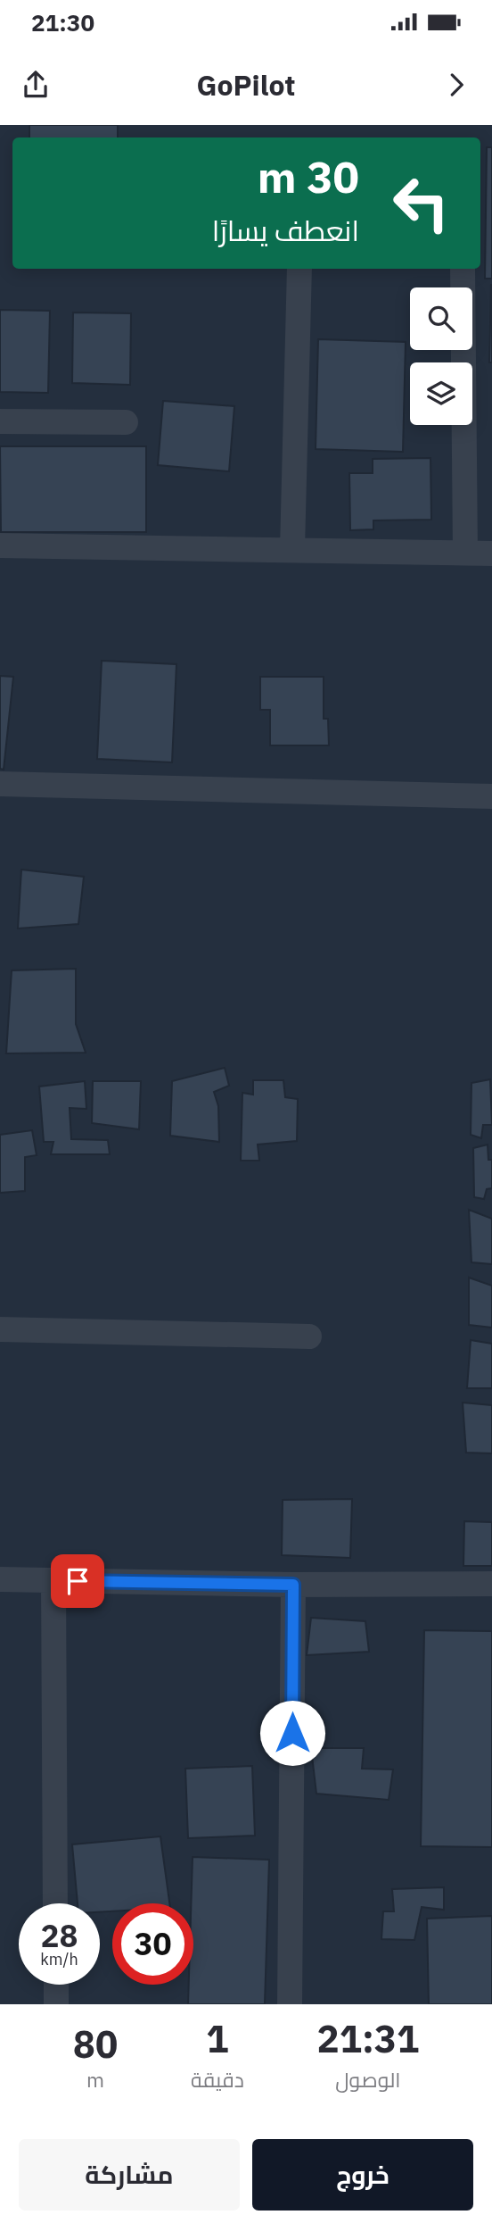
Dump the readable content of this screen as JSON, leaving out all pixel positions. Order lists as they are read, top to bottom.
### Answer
{
  "page": {
    "status": "21:30",
    "header": "GoPilot",
    "turn": ["30 m", "انعطف يسارًا"],
    "speed": "28 km/h",
    "limit": "30",
    "eta": [
      "21:31",
      "الوصول",
      "1",
      "دقيقة",
      "80",
      "m"
    ],
    "buttons": ["خروج", "مشاركة"]
  }
}
